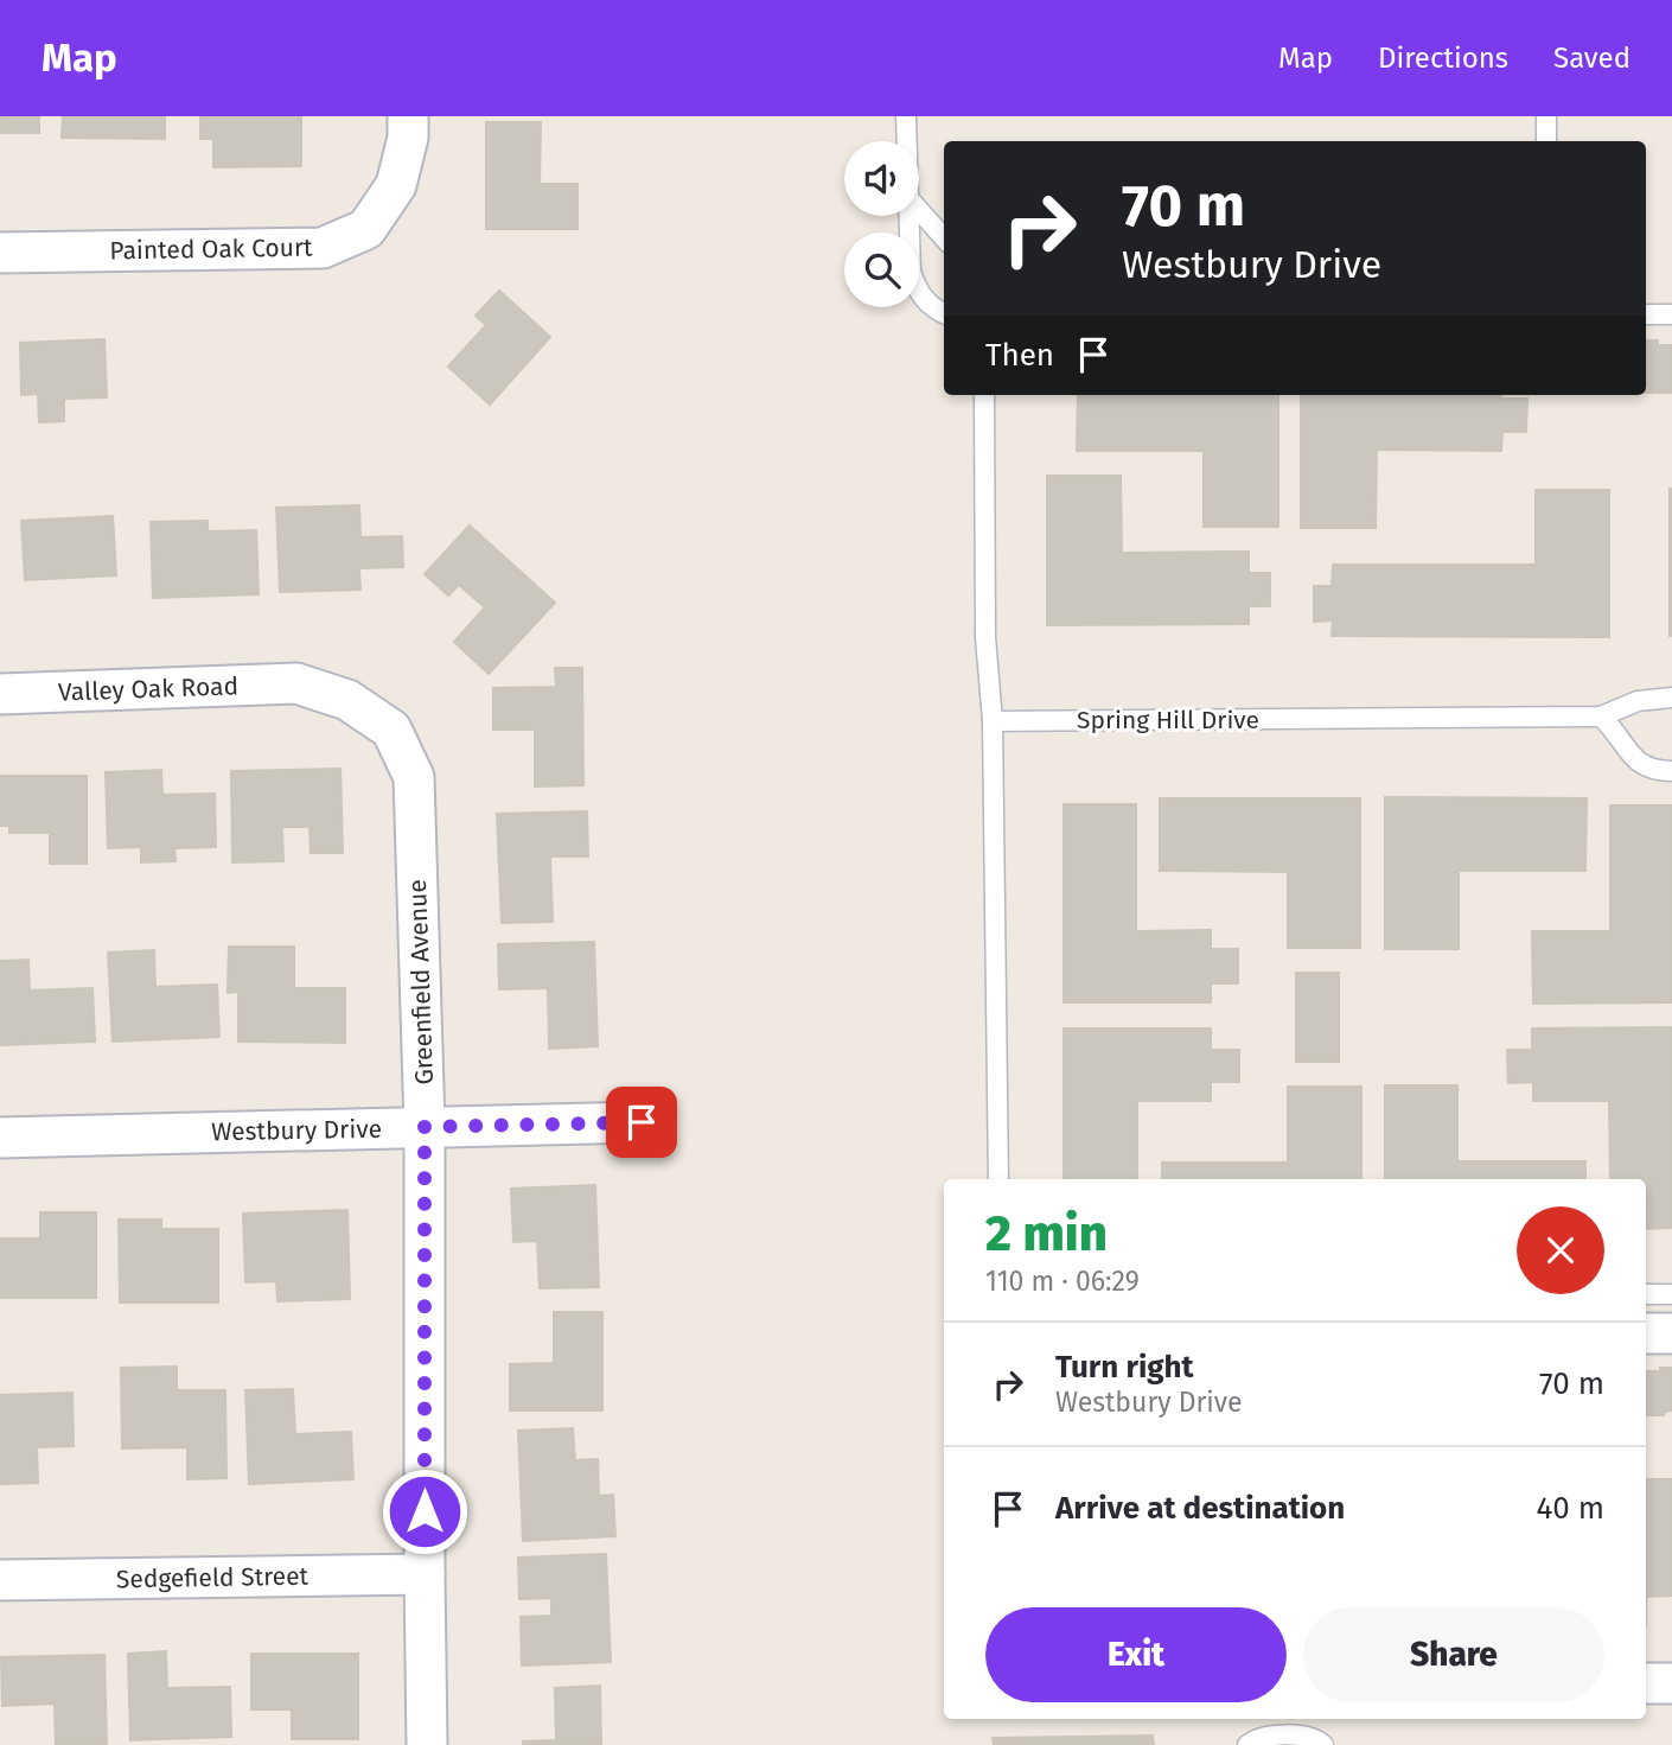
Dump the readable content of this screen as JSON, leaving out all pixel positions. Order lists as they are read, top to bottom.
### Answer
{
  "streets": {
    "street": [
      "Painted Oak Court",
      "Valley Oak Road",
      "Greenfield Avenue",
      "Westbury Drive",
      "Sedgefield Street"
    ],
    "lane": ["Spring Hill Drive"]
  },
  "crossings": [
    ["Valley Oak Road", "Greenfield Avenue"],
    ["Greenfield Avenue", "Westbury Drive"],
    ["Greenfield Avenue", "Sedgefield Street"]
  ],
  "page": {
    "header": "Map",
    "nav": ["Map", "Directions", "Saved"],
    "turn": ["70 m", "Westbury Drive"],
    "then": "Then",
    "heading": ["2 min", "110 m · 06:29"],
    "list": [
      {
        "name": "Turn right",
        "note": "Westbury Drive",
        "value": "70 m"
      },
      {
        "name": "Arrive at destination",
        "value": "40 m"
      }
    ],
    "buttons": ["Exit", "Share"]
  }
}
